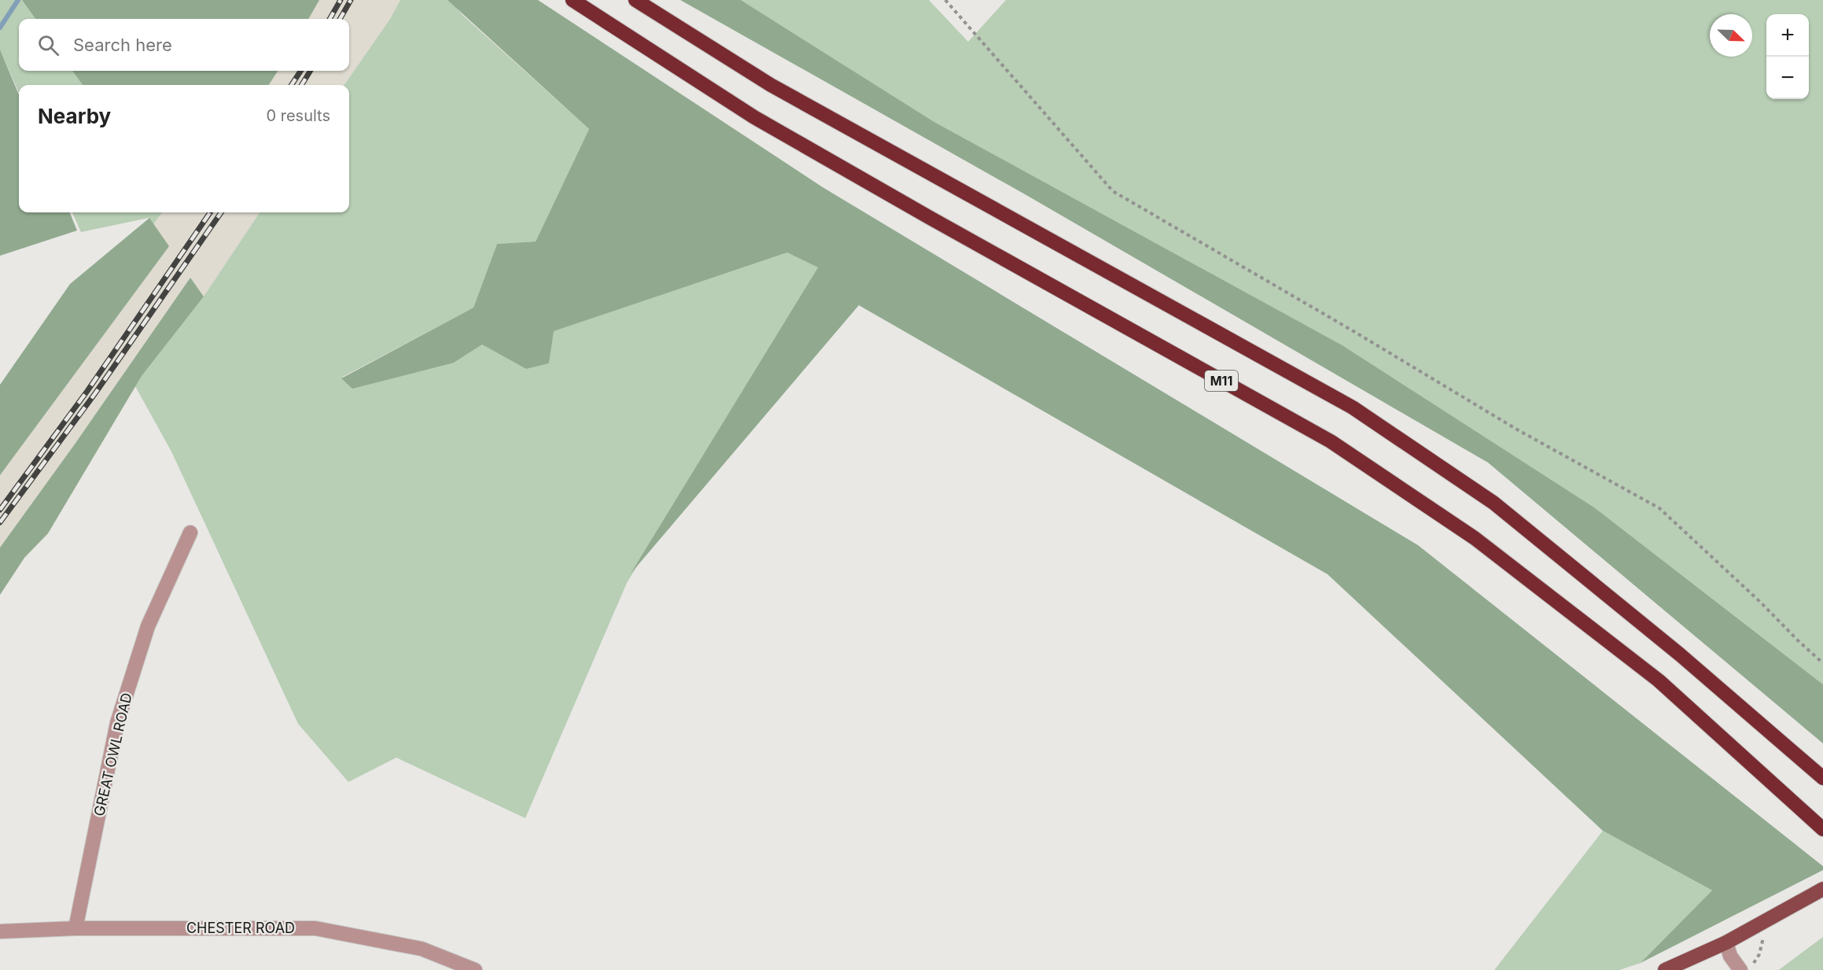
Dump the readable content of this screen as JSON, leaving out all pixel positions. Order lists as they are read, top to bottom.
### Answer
{
  "streets": {
    "highway": ["M11"],
    "street": ["GREAT OWL ROAD", "CHESTER ROAD"]
  },
  "crossings": [
    ["GREAT OWL ROAD", "CHESTER ROAD"]
  ],
  "north": "bottom right",
  "page": {
    "map_buttons": ["+", "−"],
    "search": "Search here",
    "heading": ["Nearby", "0 results"]
  }
}
